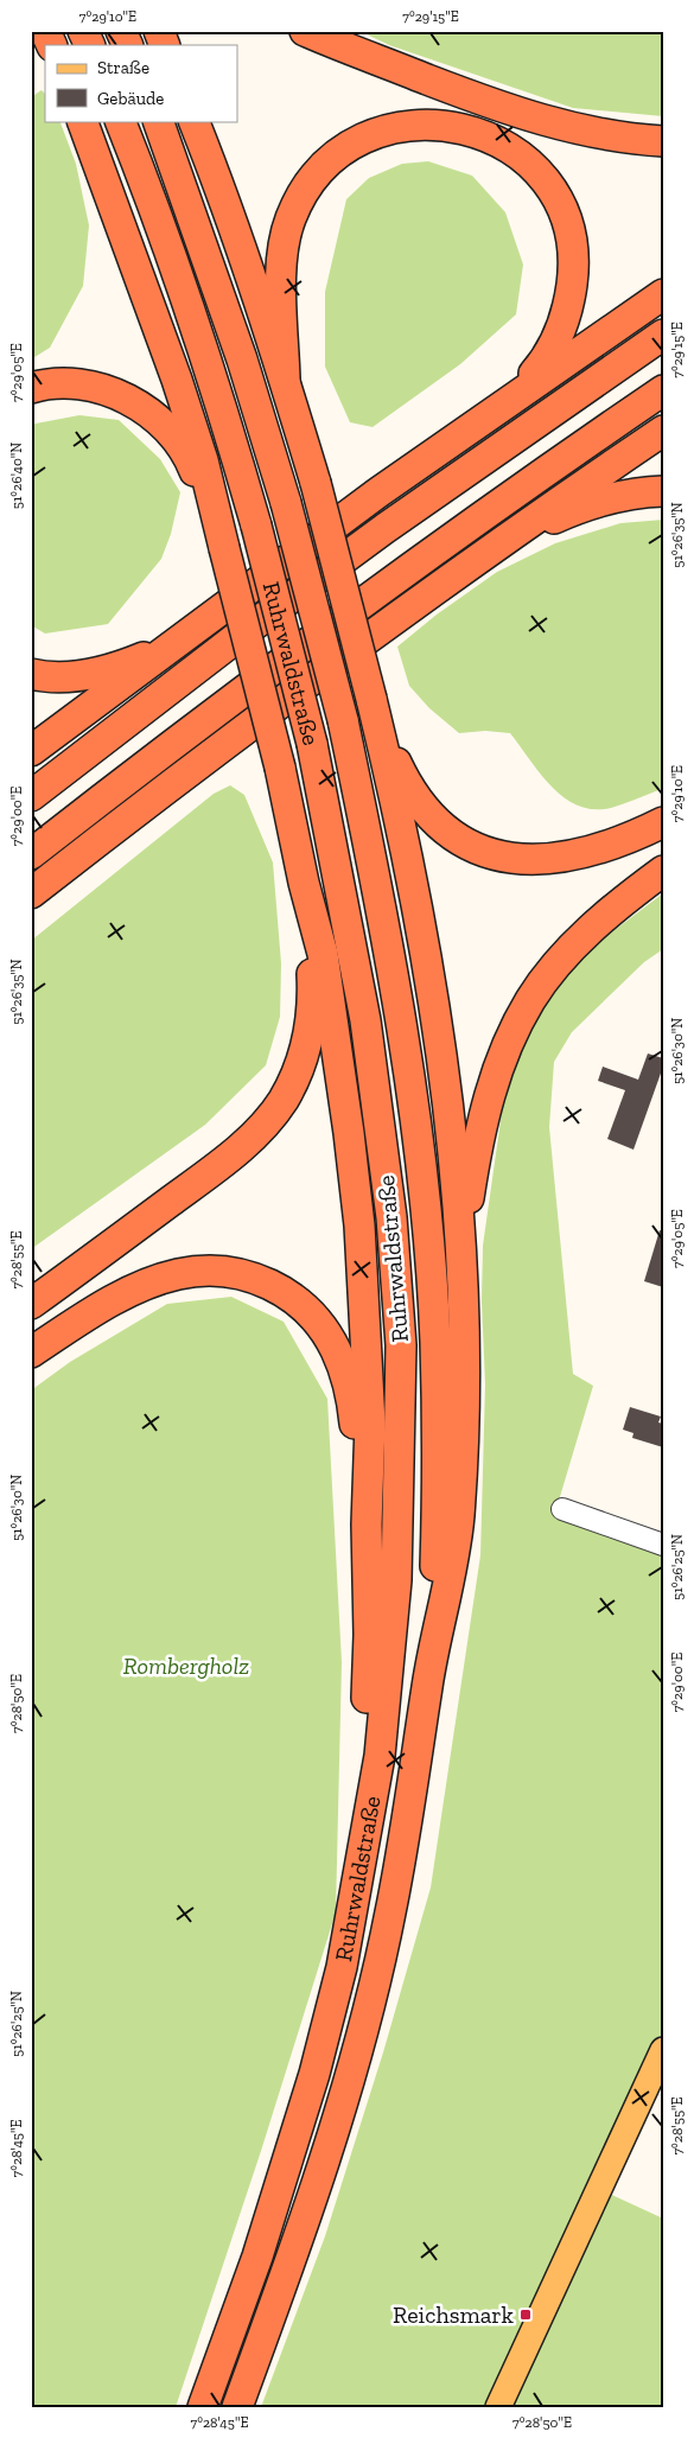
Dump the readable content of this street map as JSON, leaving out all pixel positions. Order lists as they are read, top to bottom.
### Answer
{
  "streets": {
    "highway": ["Ruhrwaldstraße"]
  },
  "parks": ["Rombergholz"],
  "places": {
    "transit": ["Reichsmark"]
  },
  "legend": ["Straße", "Gebäude"],
  "coordinates": [
    "7°29'10\"E",
    "7°29'15\"E",
    "7°29'05\"E",
    "51°26'40\"N",
    "51°26'35\"N",
    "7°29'00\"E",
    "51°26'30\"N",
    "7°28'55\"E",
    "51°26'25\"N",
    "7°28'50\"E",
    "7°28'45\"E"
  ]
}
